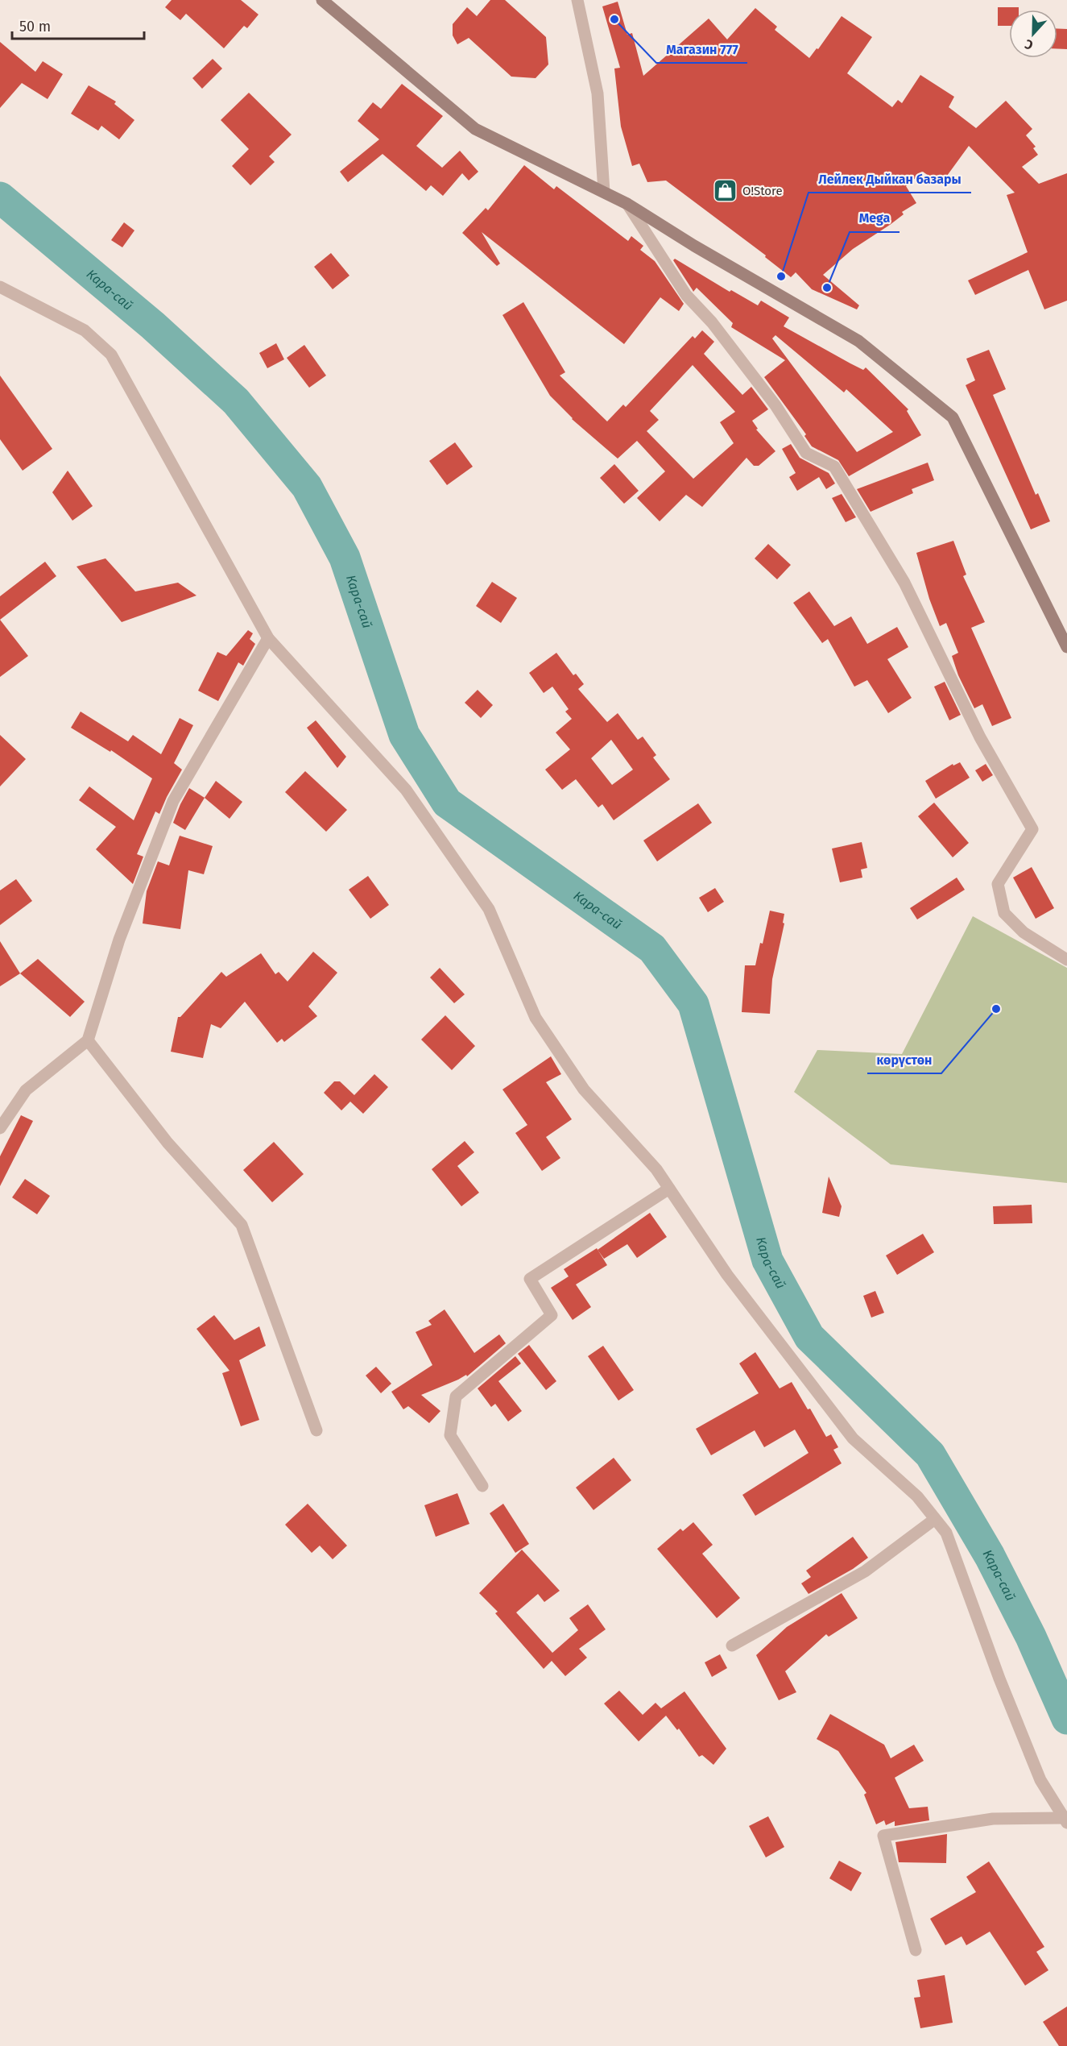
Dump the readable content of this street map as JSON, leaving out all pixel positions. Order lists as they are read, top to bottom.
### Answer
{
  "water": ["Кара-сай"],
  "places": {
    "other": [
      "Магазин 777",
      "Лейлек Дыйкан базары",
      "Mega",
      "көрүстөн"
    ],
    "shop": ["O!Store"]
  },
  "scale_bar": "50 m",
  "north": "bottom"
}
